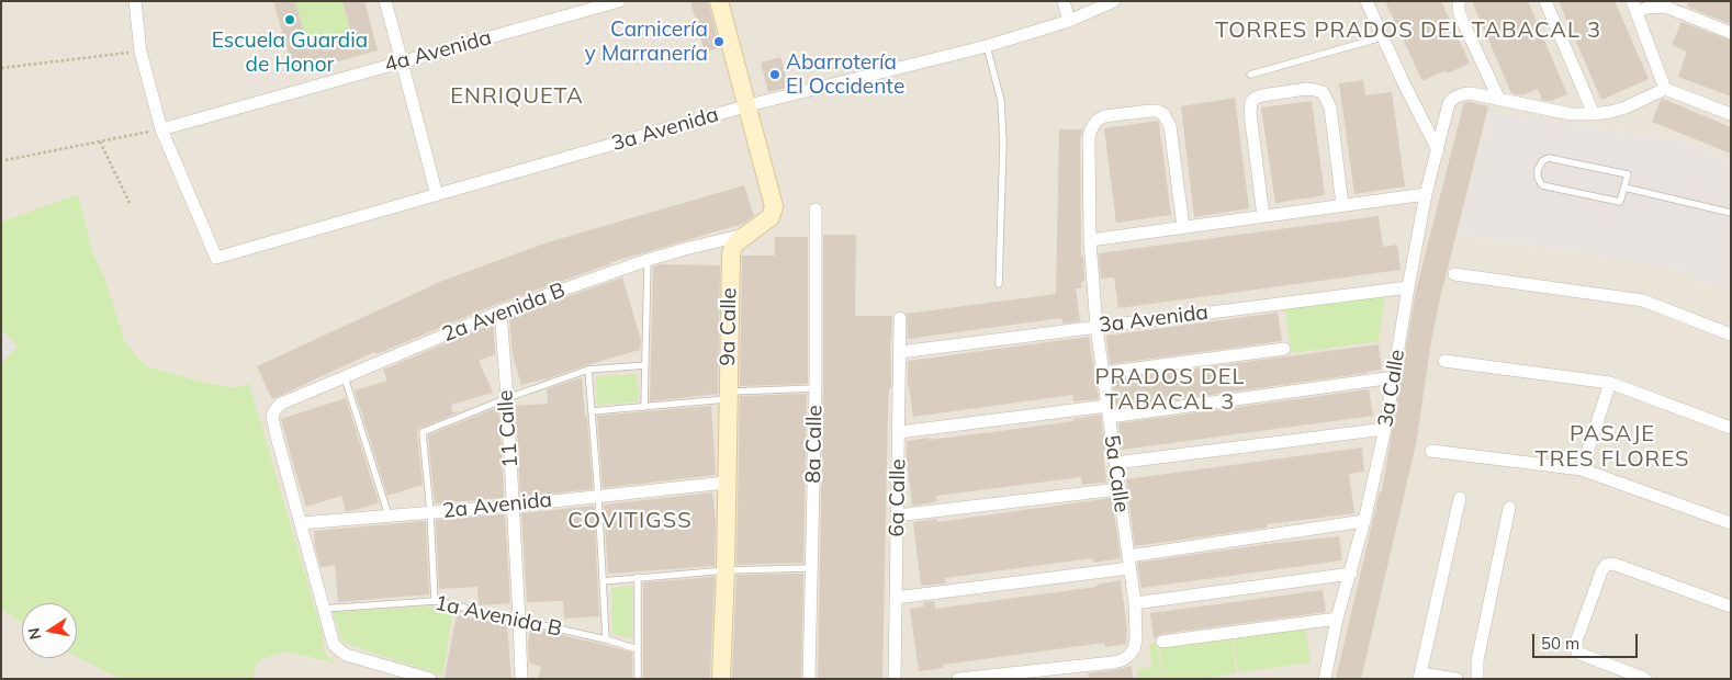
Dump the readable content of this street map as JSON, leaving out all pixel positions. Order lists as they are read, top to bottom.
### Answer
{
  "streets": {
    "main road": ["9a Calle"],
    "street": [
      "4a Avenida",
      "3a Avenida",
      "2a Avenida B",
      "3a Calle",
      "11 Calle",
      "8a Calle",
      "5a Calle",
      "6a Calle",
      "2a Avenida"
    ],
    "lane": ["1a Avenida B"]
  },
  "crossings": [
    ["4a Avenida", "3a Avenida"],
    ["3a Avenida", "9a Calle"],
    ["3a Avenida", "3a Calle"],
    ["3a Avenida", "5a Calle"],
    ["3a Avenida", "6a Calle"],
    ["2a Avenida B", "9a Calle"],
    ["2a Avenida B", "11 Calle"],
    ["2a Avenida B", "2a Avenida"],
    ["9a Calle", "2a Avenida"],
    ["11 Calle", "2a Avenida"],
    ["11 Calle", "1a Avenida B"]
  ],
  "districts": [
    "TORRES PRADOS DEL TABACAL 3",
    "ENRIQUETA",
    "PRADOS DEL TABACAL 3",
    "PASAJE TRES FLORES",
    "COVITIGSS"
  ],
  "places": ["Escuela Guardia de Honor", "Carnicería y Marranería", "Abarrotería El Occidente"],
  "scale_bar": "50 m",
  "north": "left"
}
